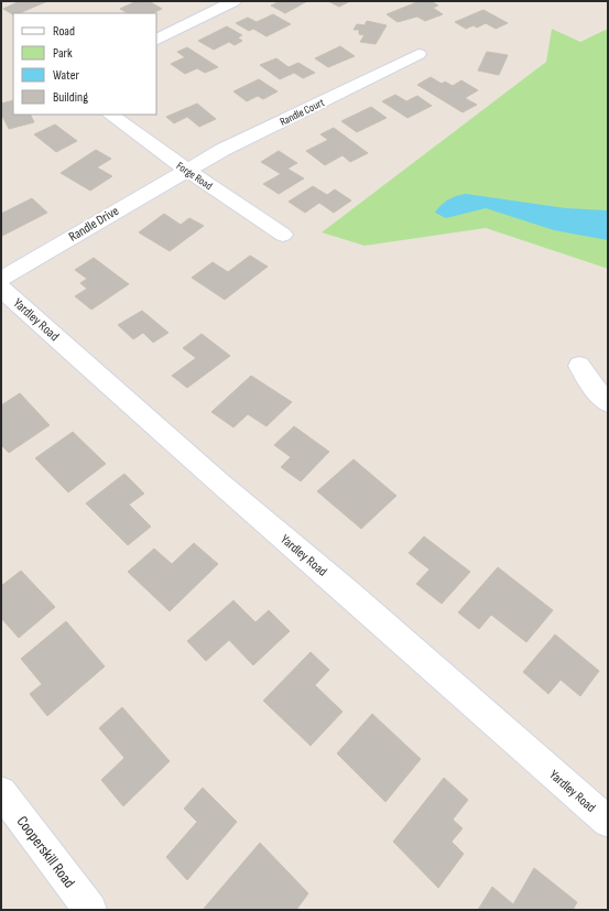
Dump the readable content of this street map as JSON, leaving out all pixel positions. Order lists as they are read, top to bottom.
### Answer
{
  "streets": {
    "street": [
      "Randle Court",
      "Forge Road",
      "Randle Drive",
      "Yardley Road",
      "Cooperskill Road"
    ]
  },
  "crossings": [
    ["Randle Court", "Forge Road"],
    ["Randle Court", "Randle Drive"],
    ["Forge Road", "Randle Drive"]
  ],
  "legend": [
    "Road",
    "Park",
    "Water",
    "Building"
  ]
}
